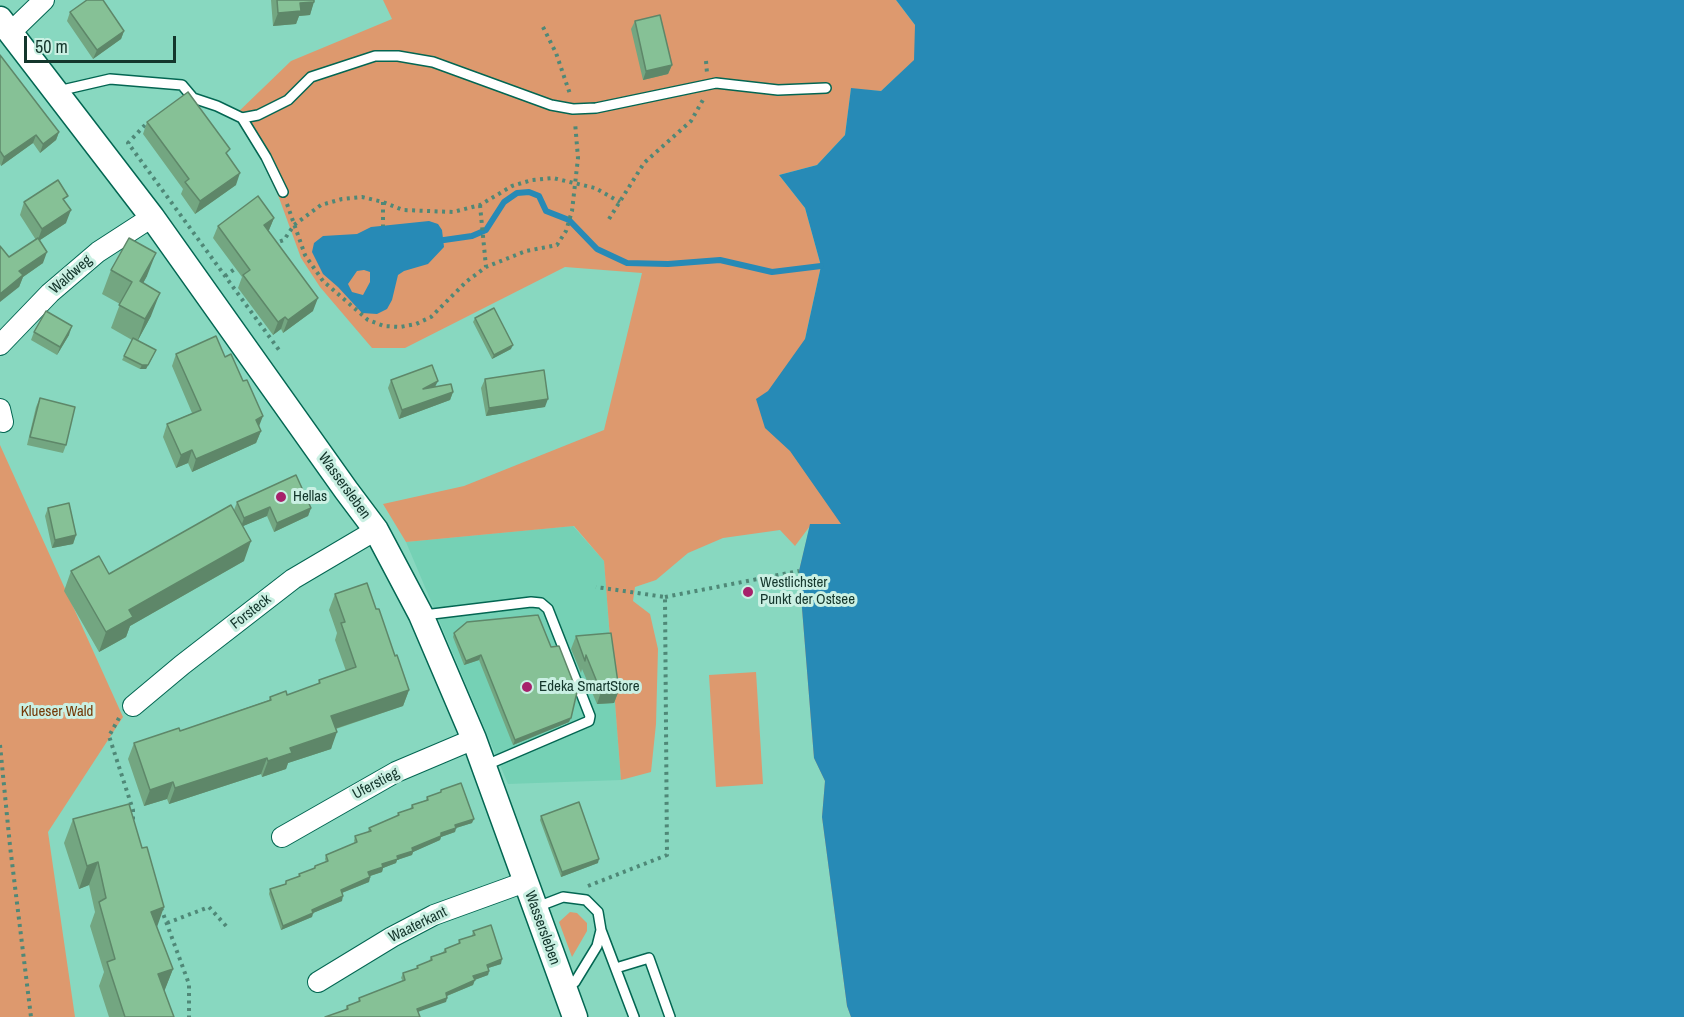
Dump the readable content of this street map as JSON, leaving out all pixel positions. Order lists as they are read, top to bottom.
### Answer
{
  "streets": {
    "street": [
      "Waldweg",
      "Wassersleben",
      "Forsteck",
      "Uferstieg",
      "Waaterkant"
    ]
  },
  "crossings": [
    ["Waldweg", "Wassersleben"],
    ["Wassersleben", "Forsteck"],
    ["Wassersleben", "Uferstieg"],
    ["Wassersleben", "Waaterkant"]
  ],
  "parks": ["Klueser Wald"],
  "places": ["Hellas", "Westlichster Punkt der Ostsee", "Edeka SmartStore"],
  "scale_bar": "50 m"
}
